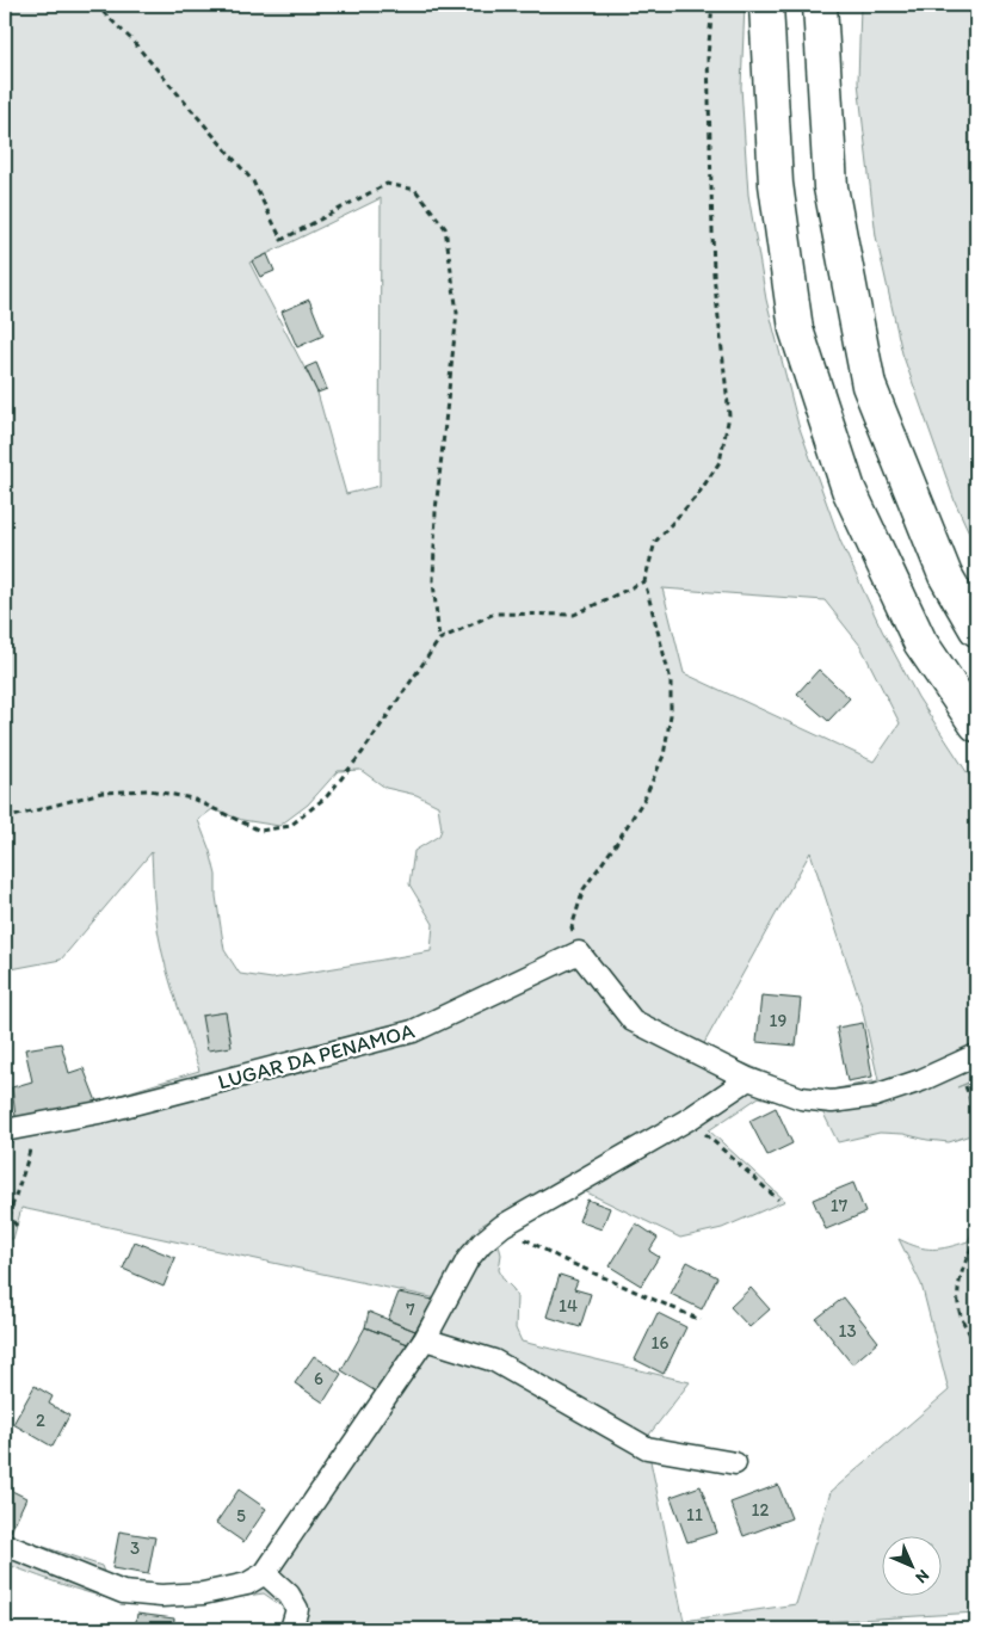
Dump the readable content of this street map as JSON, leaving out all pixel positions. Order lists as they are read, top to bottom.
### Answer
{
  "streets": {
    "street": ["LUGAR DA PENAMOA"]
  },
  "house_numbers": [
    "19",
    "17",
    "14",
    "7",
    "13",
    "16",
    "6",
    "2",
    "12",
    "11",
    "5",
    "3"
  ],
  "north": "bottom right"
}
